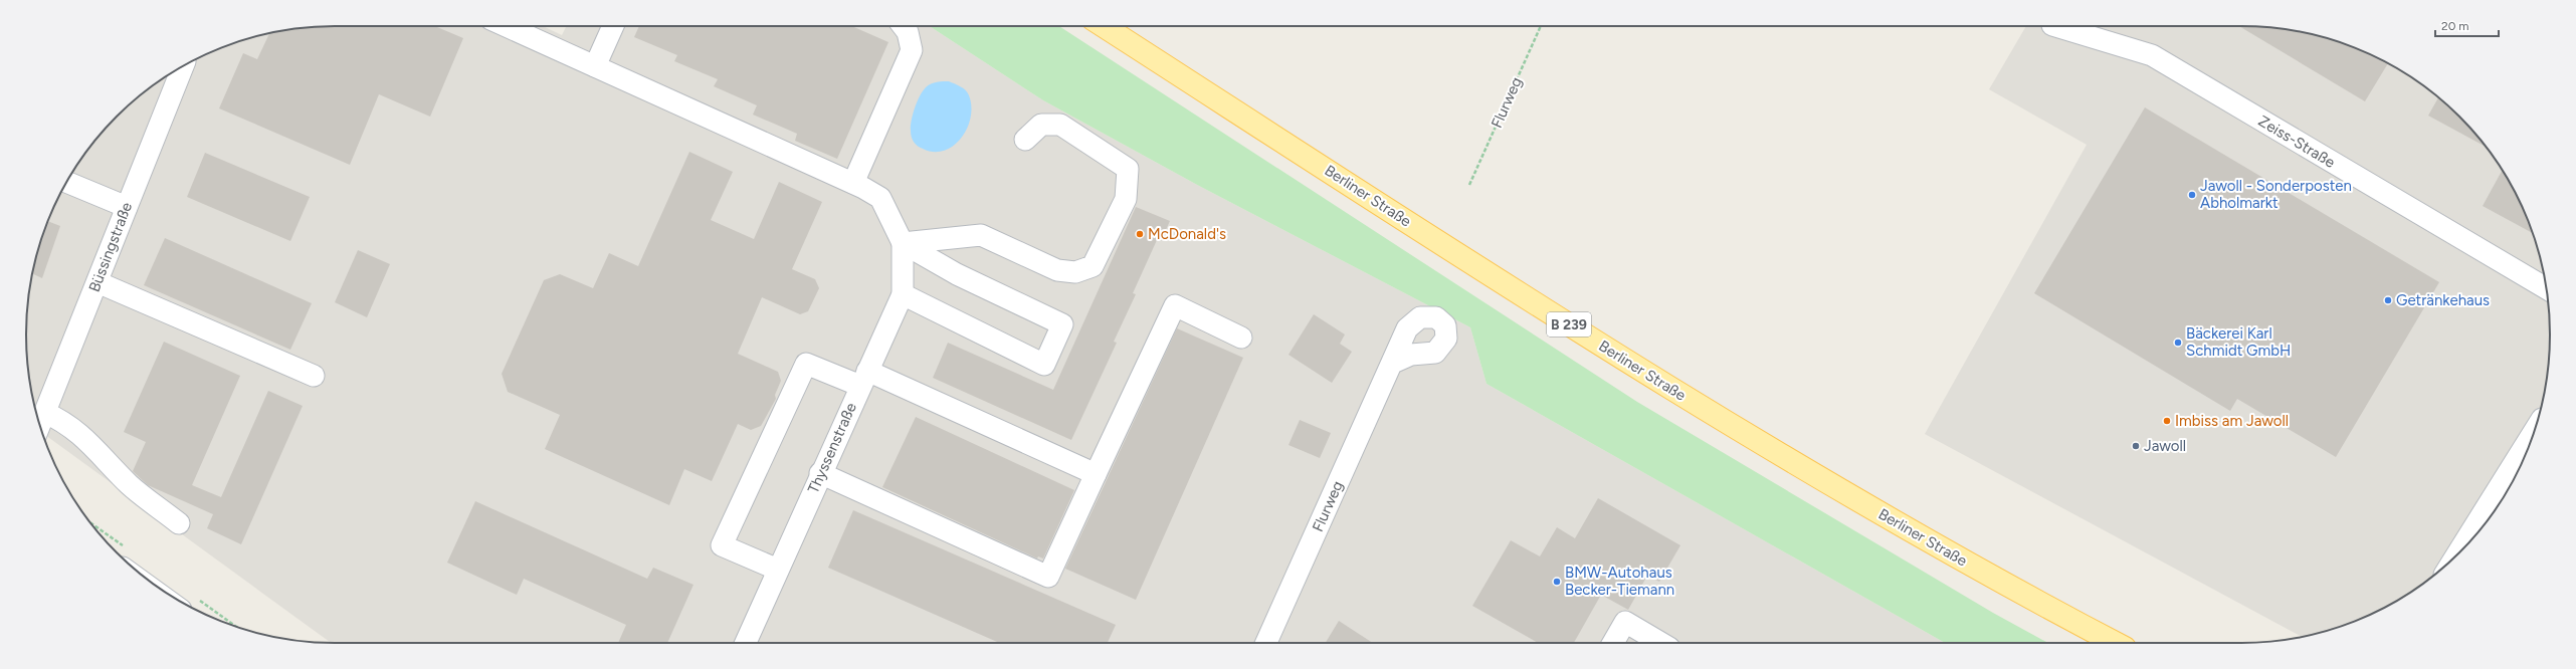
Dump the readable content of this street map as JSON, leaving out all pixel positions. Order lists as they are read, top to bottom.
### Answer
{
  "streets": {
    "main road": ["Berliner Straße", "B 239"],
    "street": [
      "Flurweg",
      "Zeiss-Straße",
      "Büssingstraße",
      "Thyssenstraße"
    ]
  },
  "places": [
    "Jawoll - Sonderposten Abholmarkt",
    "McDonald's",
    "Getränkehaus",
    "Bäckerei Karl Schmidt GmbH",
    "Imbiss am Jawoll",
    "Jawoll",
    "BMW-Autohaus Becker-Tiemann"
  ],
  "scale_bar": "20 m"
}
